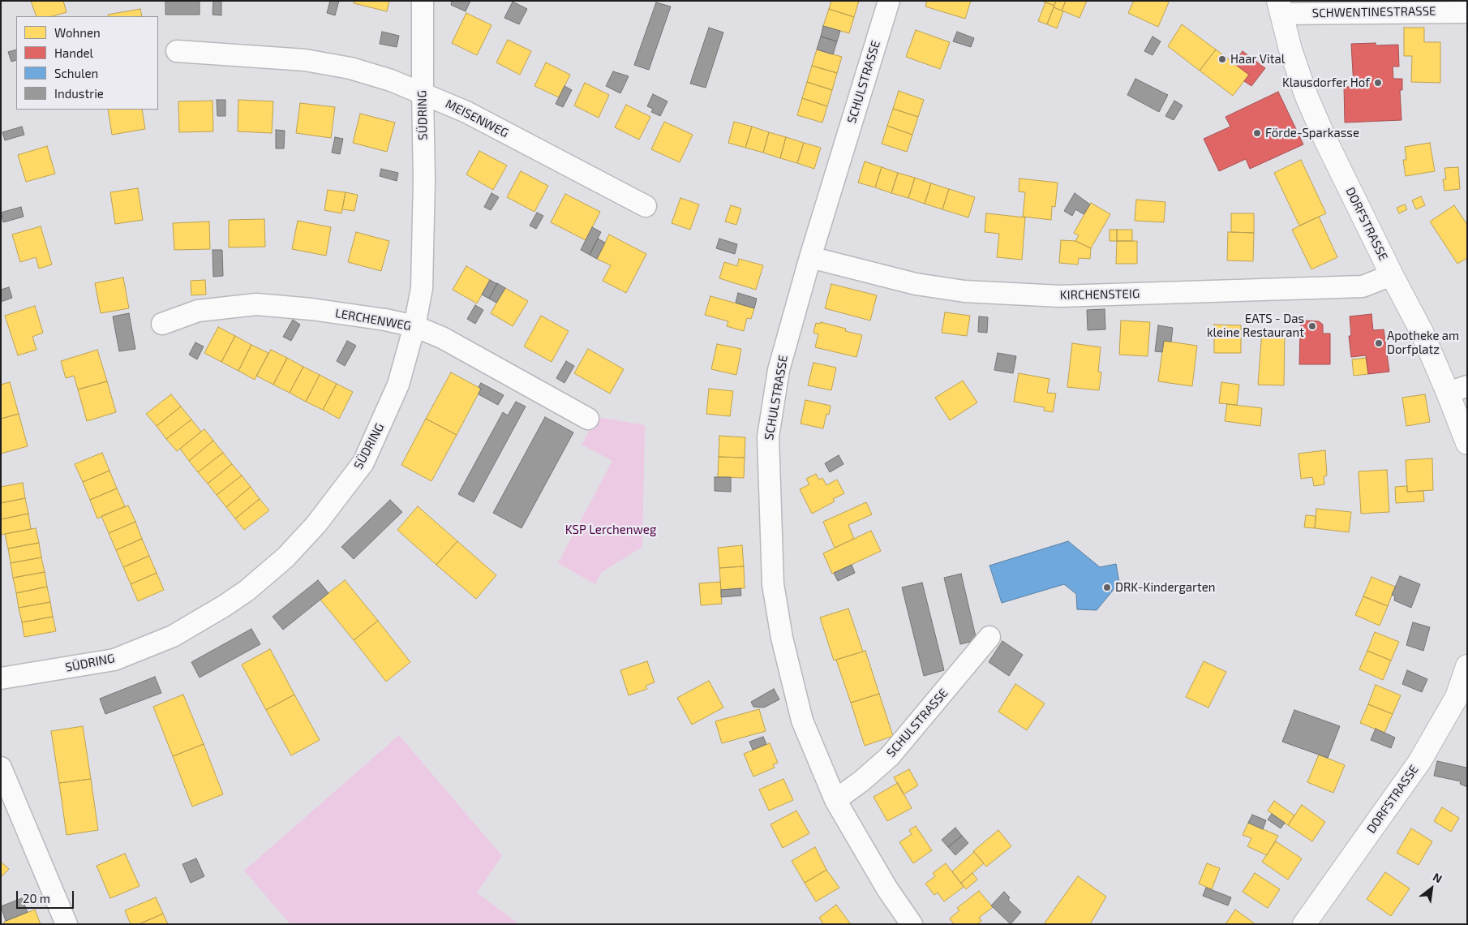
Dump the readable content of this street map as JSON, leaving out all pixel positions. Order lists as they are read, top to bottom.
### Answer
{
  "streets": {
    "street": [
      "SCHWENTINESTRASSE",
      "SCHULSTRASSE",
      "SÜDRING",
      "MEISENWEG",
      "DORFSTRASSE",
      "KIRCHENSTEIG",
      "LERCHENWEG"
    ]
  },
  "crossings": [
    ["SCHWENTINESTRASSE", "DORFSTRASSE"],
    ["SCHULSTRASSE", "KIRCHENSTEIG"],
    ["SÜDRING", "MEISENWEG"],
    ["SÜDRING", "LERCHENWEG"],
    ["DORFSTRASSE", "KIRCHENSTEIG"]
  ],
  "parks": ["KSP Lerchenweg"],
  "places": [
    "Haar Vital",
    "Klausdorfer Hof",
    "Förde-Sparkasse",
    "EATS - Das kleine Restaurant",
    "Apotheke am Dorfplatz",
    "DRK-Kindergarten"
  ],
  "legend": [
    "Wohnen",
    "Handel",
    "Schulen",
    "Industrie"
  ],
  "scale_bar": "20 m",
  "north": "top right"
}
